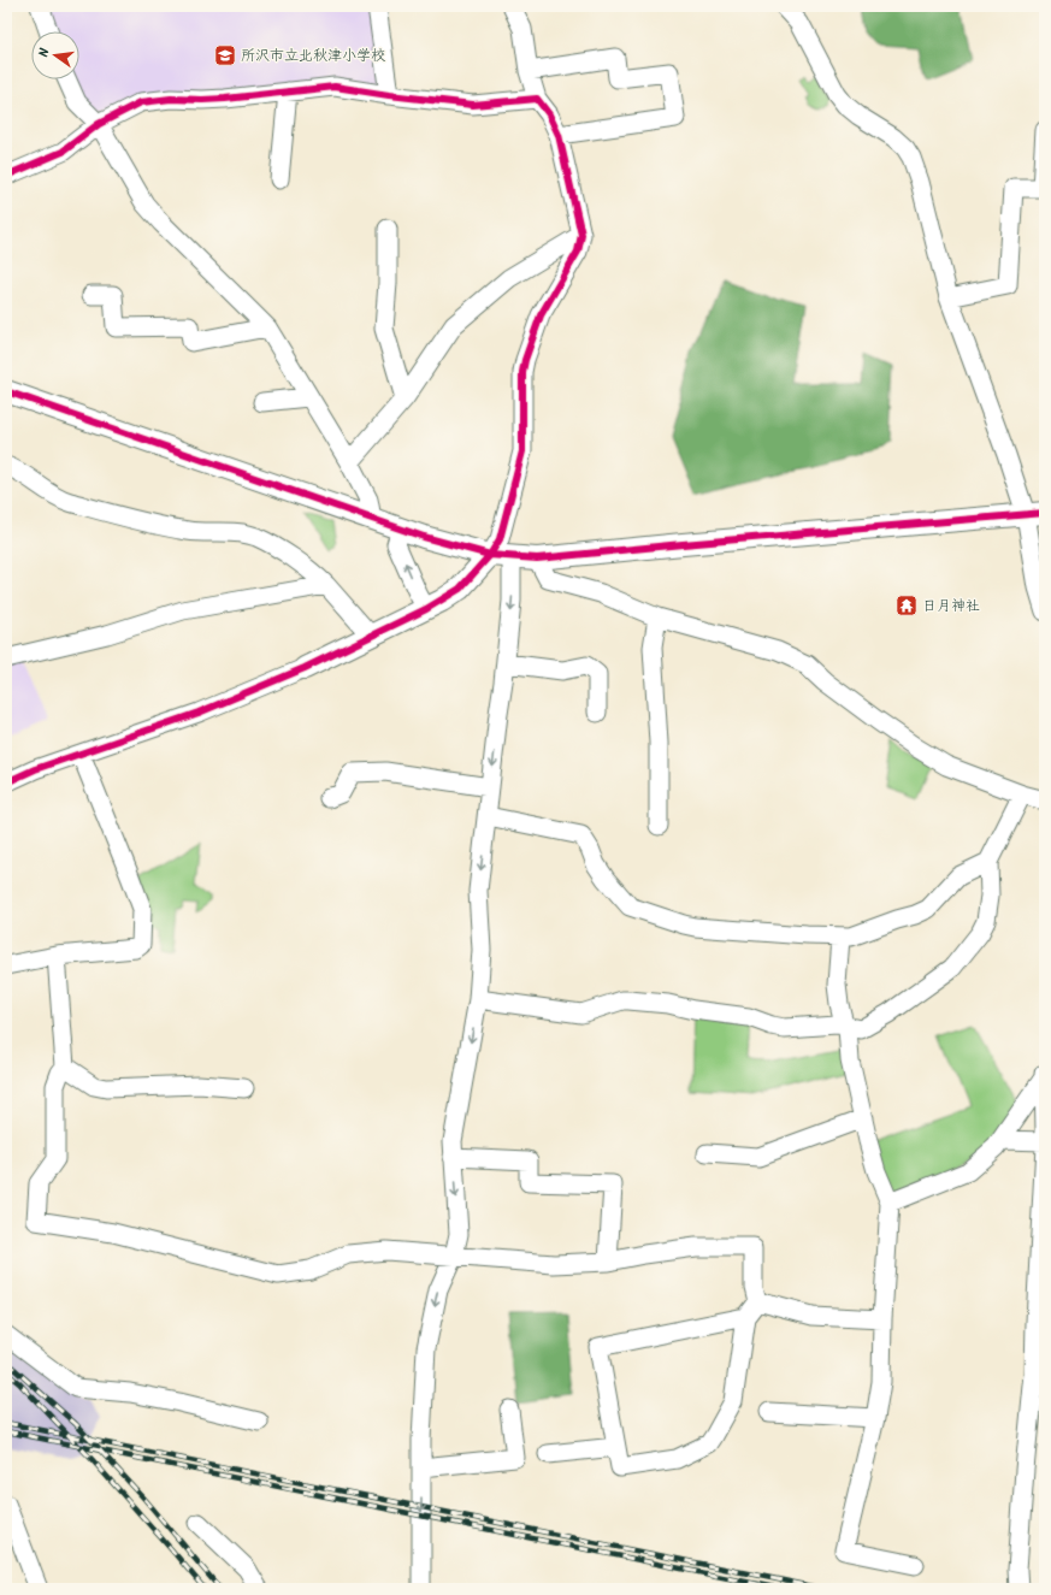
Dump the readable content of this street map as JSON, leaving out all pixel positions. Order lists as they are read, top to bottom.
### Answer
{
  "places": {
    "school or university": ["所沢市立北秋津小学校"],
    "temple": ["日月神社"]
  },
  "north": "left"
}
